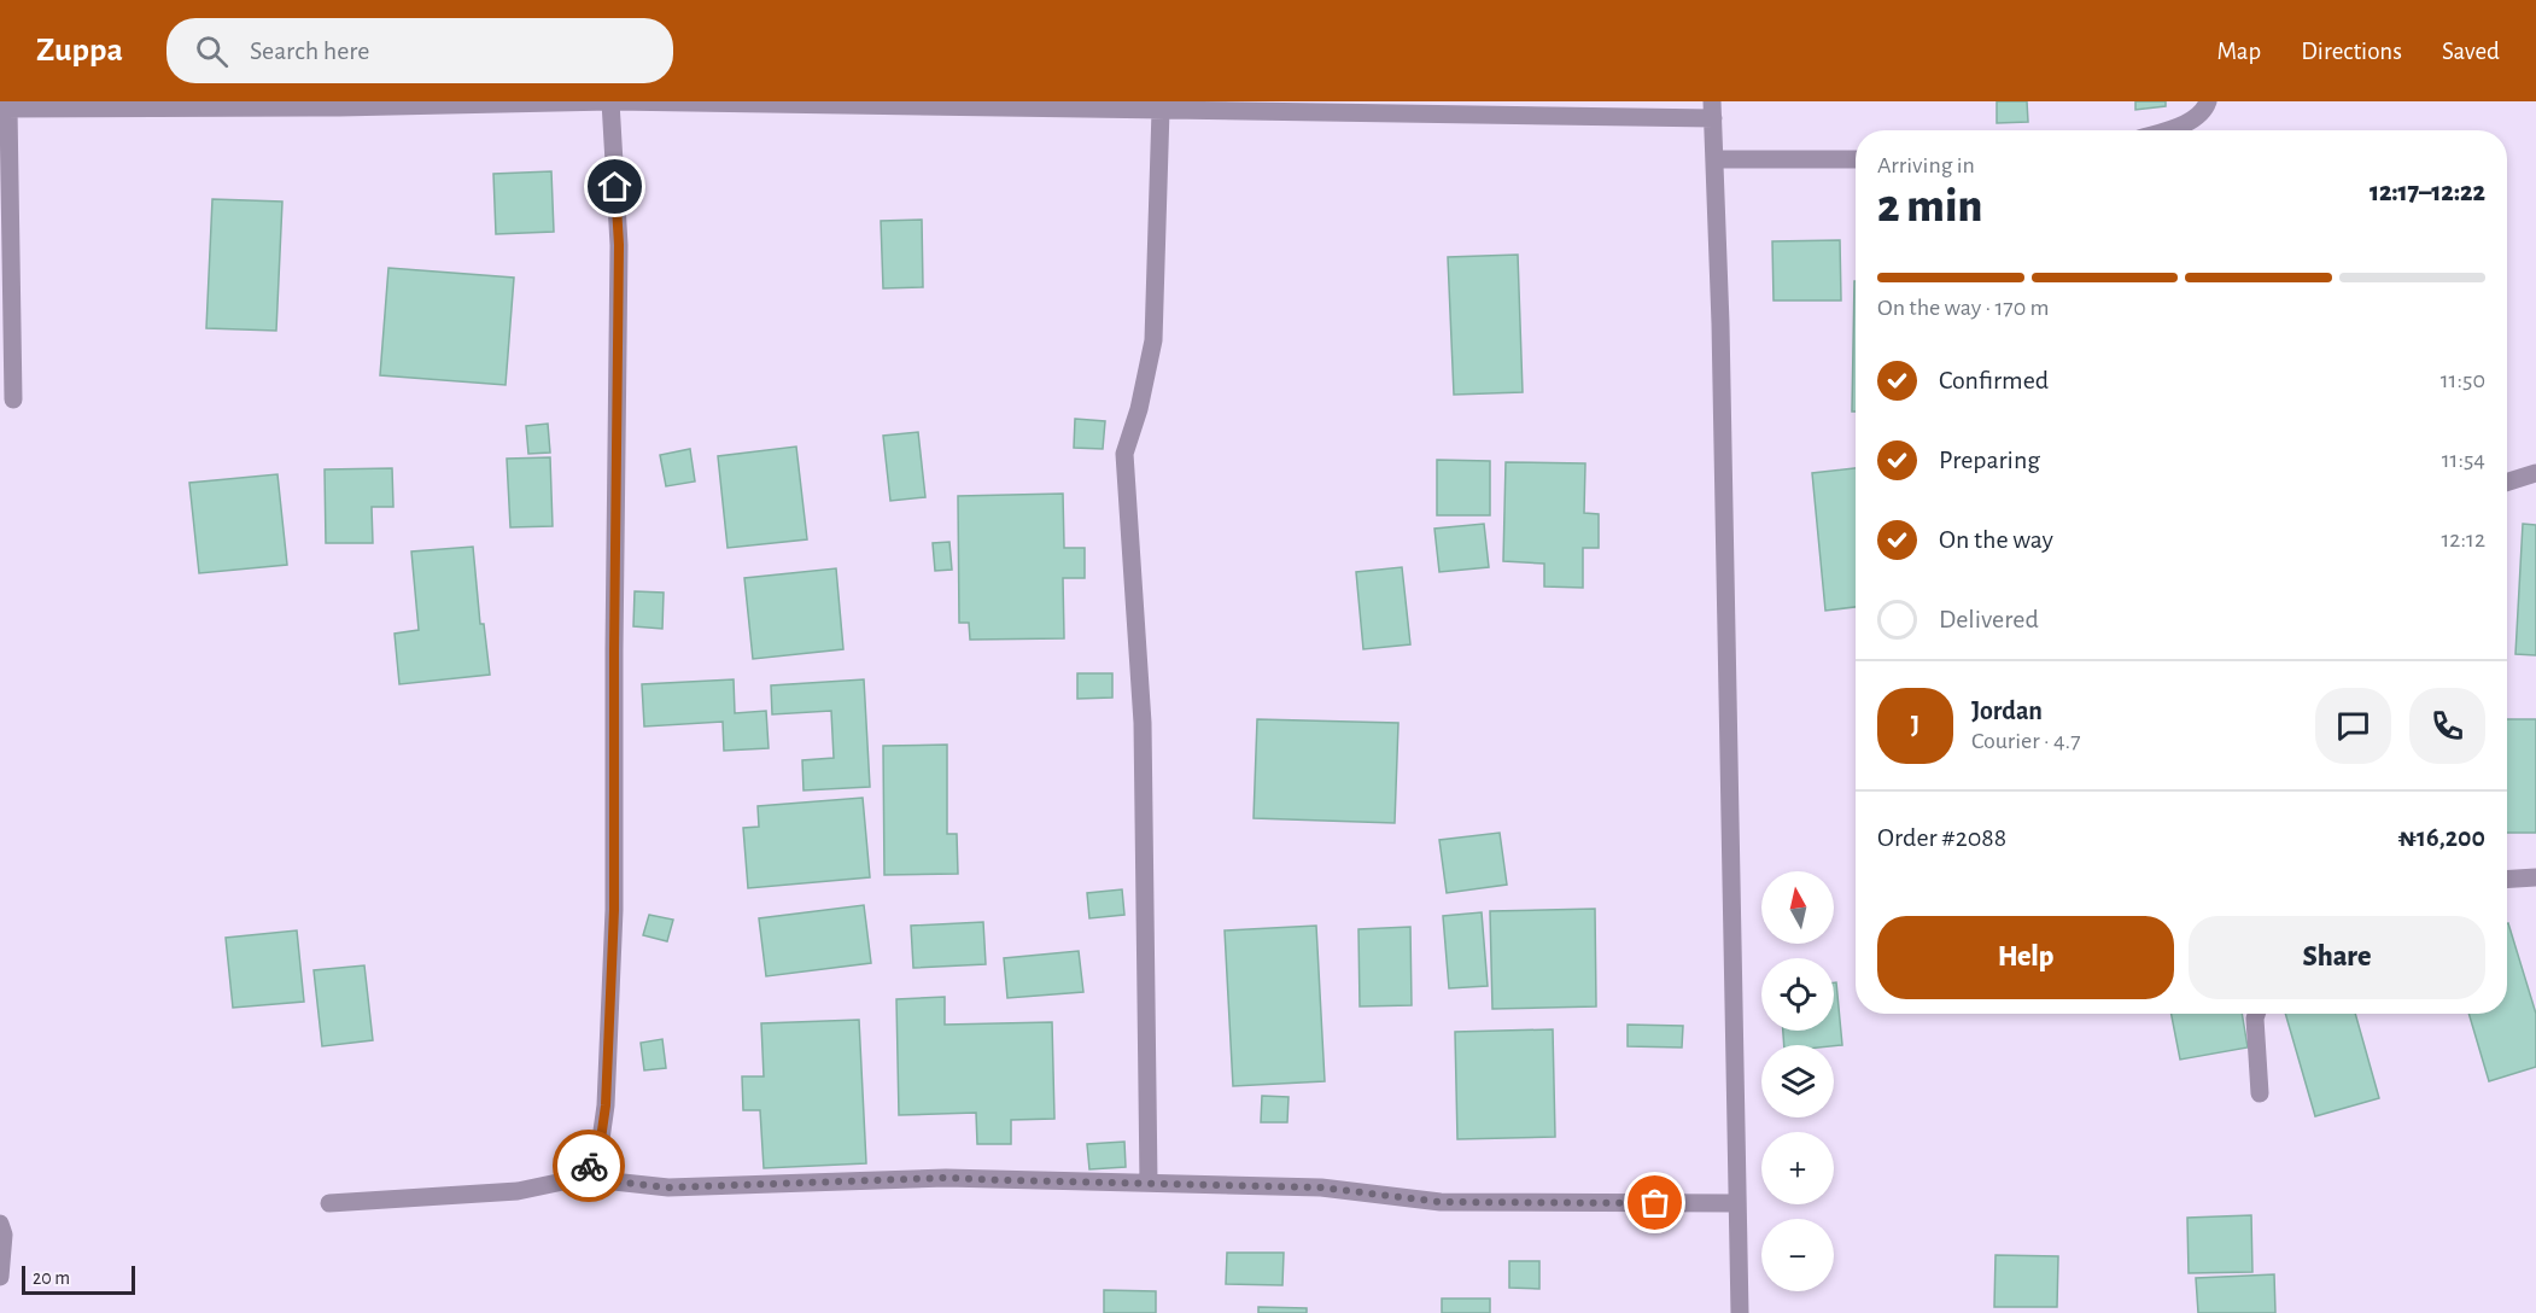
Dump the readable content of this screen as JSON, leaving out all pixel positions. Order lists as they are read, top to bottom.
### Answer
{
  "scale_bar": "20 m",
  "north": "top",
  "page": {
    "header": "Zuppa",
    "search": "Search here",
    "nav": ["Map", "Directions", "Saved"],
    "heading": ["2 min", "Arriving in", "12:17–12:22"],
    "panel": [
      "Jordan",
      "Courier · 4.7",
      "Order #2088",
      "₦16,200"
    ],
    "bar": "On the way · 170 m",
    "list": [
      ["Confirmed", "11:50"],
      ["Preparing", "11:54"],
      ["On the way", "12:12"],
      "Delivered"
    ],
    "round": "J",
    "map_buttons": ["+", "−"],
    "buttons": ["Help", "Share"],
    "scale": "20 m"
  }
}
